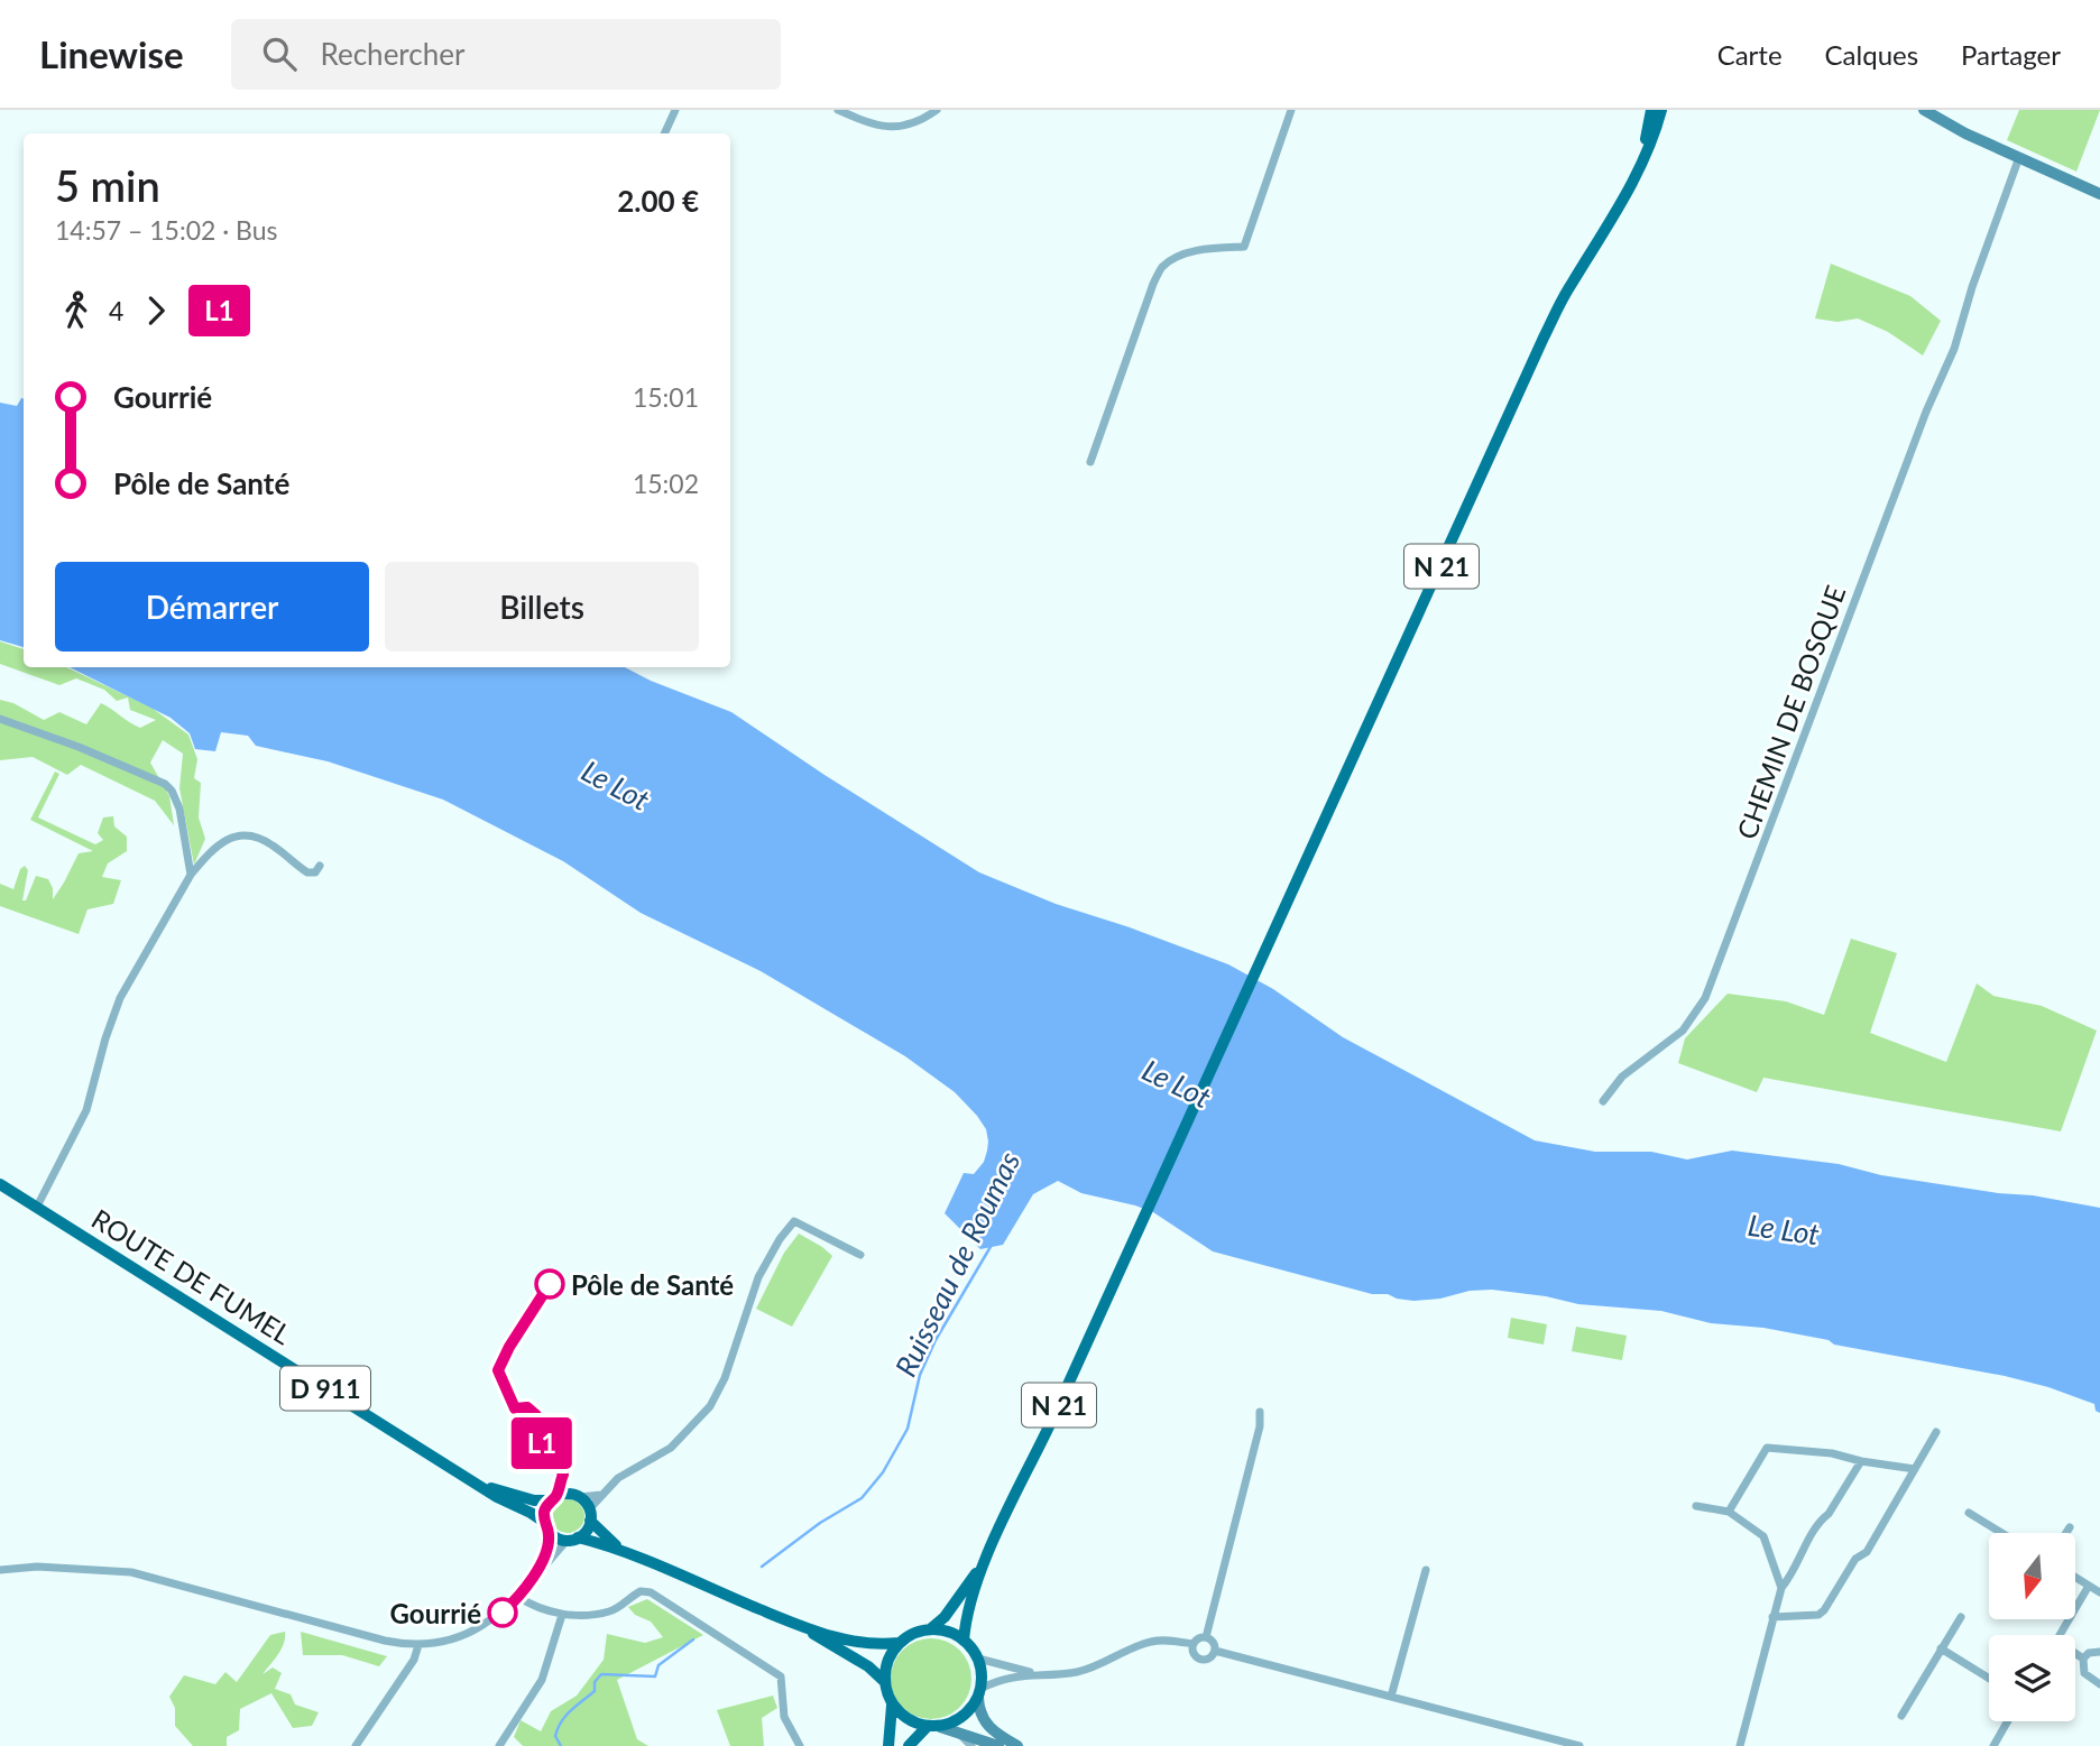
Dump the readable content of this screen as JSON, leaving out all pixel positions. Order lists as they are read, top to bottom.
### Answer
{
  "streets": {
    "main road": ["N 21", "ROUTE DE FUMEL", "D 911"],
    "street": ["CHEMIN DE BOSQUE"]
  },
  "water": ["Le Lot", "Ruisseau de Roumas"],
  "places": ["Pôle de Santé", "Gourrié"],
  "lines": ["bus line L1"],
  "north": "bottom",
  "page": {
    "header": "Linewise",
    "search": "Rechercher",
    "nav": ["Carte", "Calques", "Partager"],
    "on_map": "L1",
    "heading": ["5 min", "14:57 – 15:02 · Bus", "2.00 €"],
    "legs": ["4", "L1"],
    "list": [
      {
        "name": "Gourrié",
        "value": "15:01"
      },
      {
        "name": "Pôle de Santé",
        "value": "15:02"
      }
    ],
    "buttons": ["Démarrer", "Billets"]
  }
}
